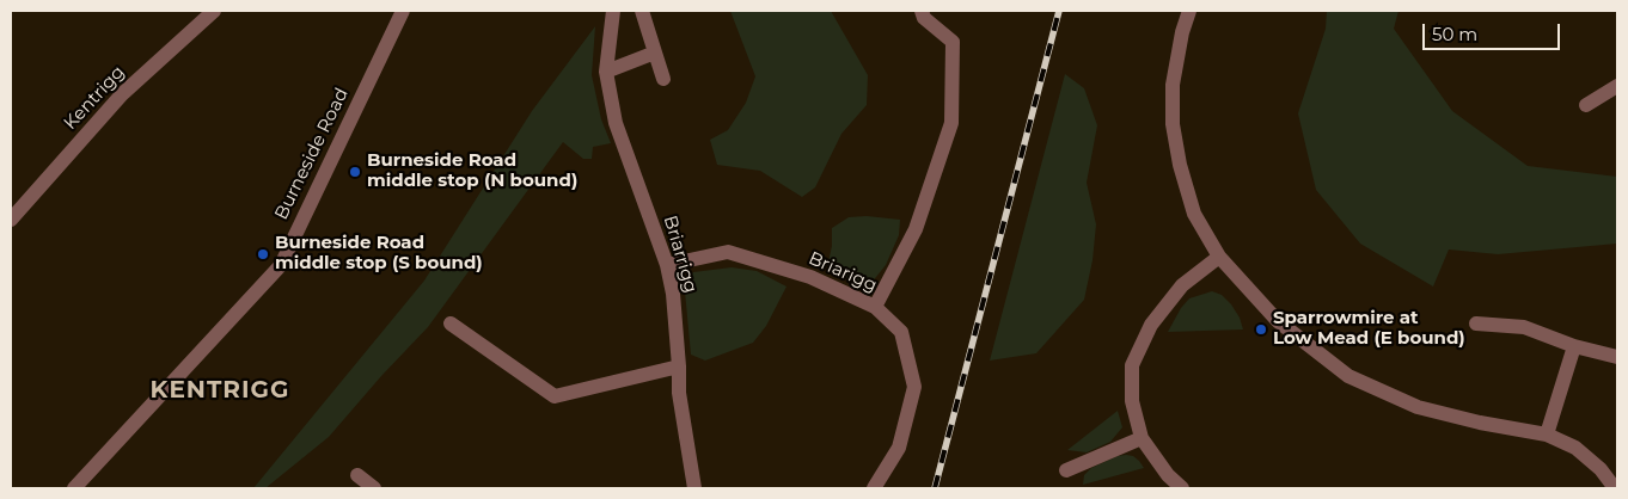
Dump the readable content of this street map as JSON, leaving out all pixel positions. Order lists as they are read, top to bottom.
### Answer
{
  "streets": {
    "street": [
      "Kentrigg",
      "Burneside Road",
      "Briarrigg",
      "Briarigg"
    ]
  },
  "crossings": [
    ["Briarrigg", "Briarigg"]
  ],
  "districts": ["KENTRIGG"],
  "places": ["Burneside Road middle stop (N bound)", "Burneside Road middle stop (S bound)", "Sparrowmire at Low Mead (E bound)"],
  "scale_bar": "50 m"
}
